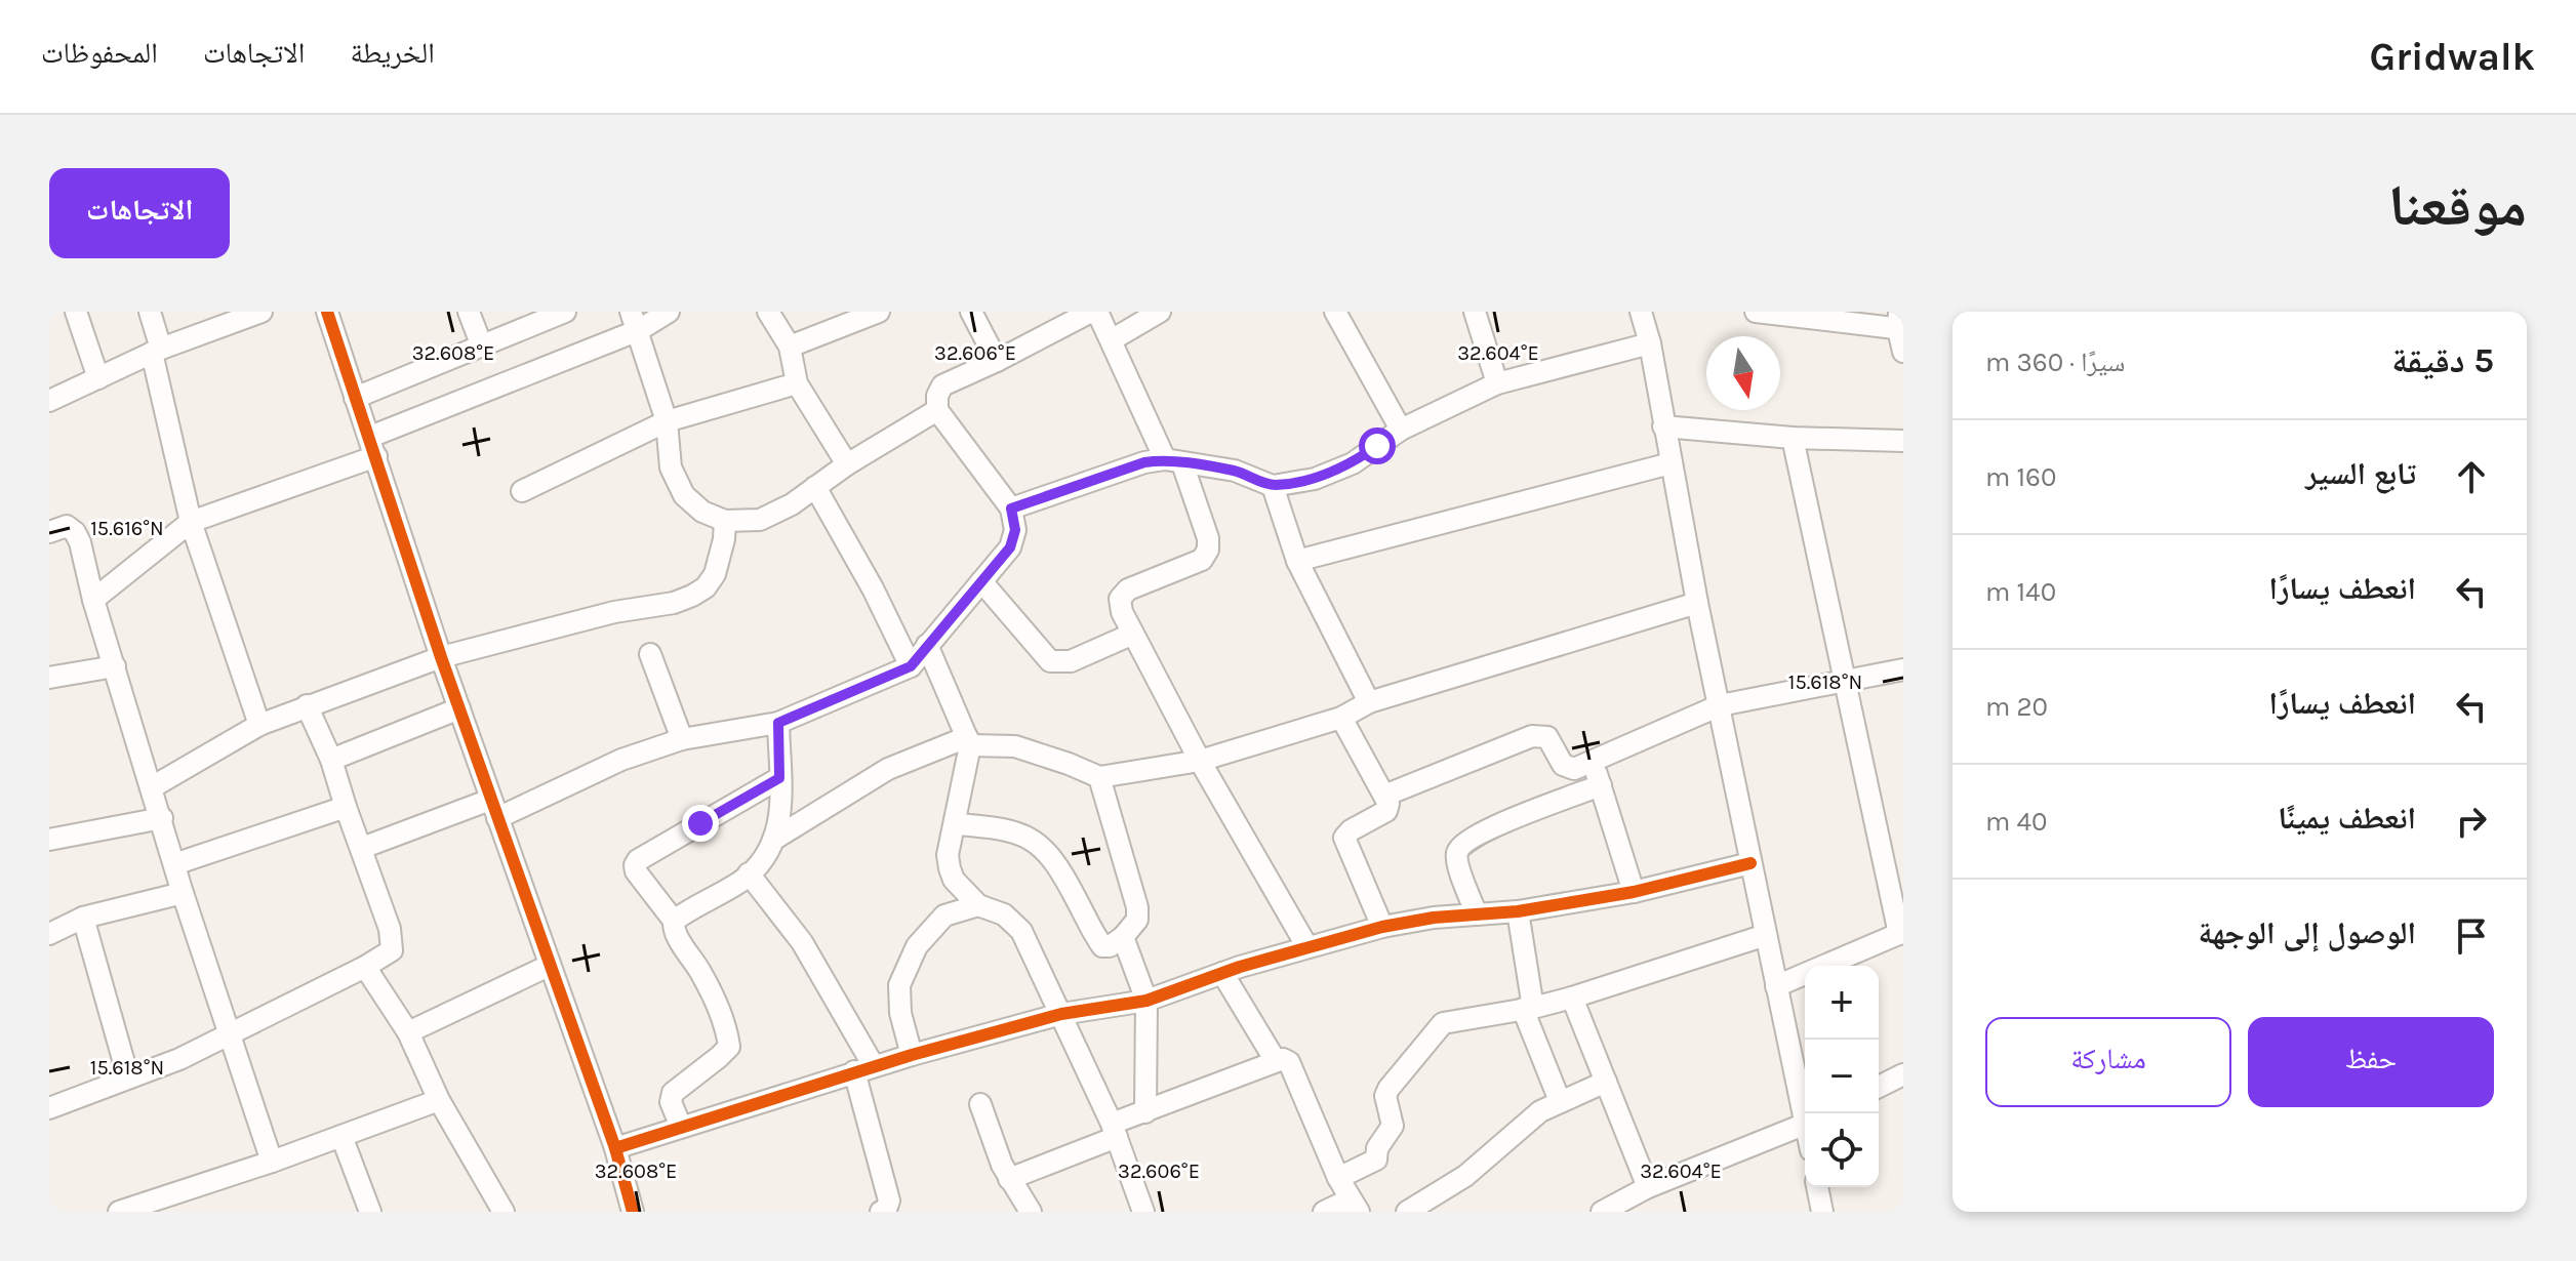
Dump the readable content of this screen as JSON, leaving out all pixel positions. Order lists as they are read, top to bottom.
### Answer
{
  "north": "bottom",
  "page": {
    "header": "Gridwalk",
    "nav": ["الخريطة", "الاتجاهات", "المحفوظات"],
    "title": "موقعنا",
    "buttons": [
      "الاتجاهات",
      ["حفظ", "مشاركة"]
    ],
    "heading": ["5 دقيقة", "سيرًا · 360 m"],
    "list": [
      ["تابع السير", "160 m"],
      ["انعطف يسارًا", "140 m"],
      ["انعطف يسارًا", "20 m"],
      ["انعطف يمينًا", "40 m"],
      "الوصول إلى الوجهة"
    ],
    "map_buttons": ["+", "−"]
  },
  "coordinates": [
    "32.608°E",
    "32.606°E",
    "32.604°E",
    "15.616°N",
    "15.618°N"
  ]
}
